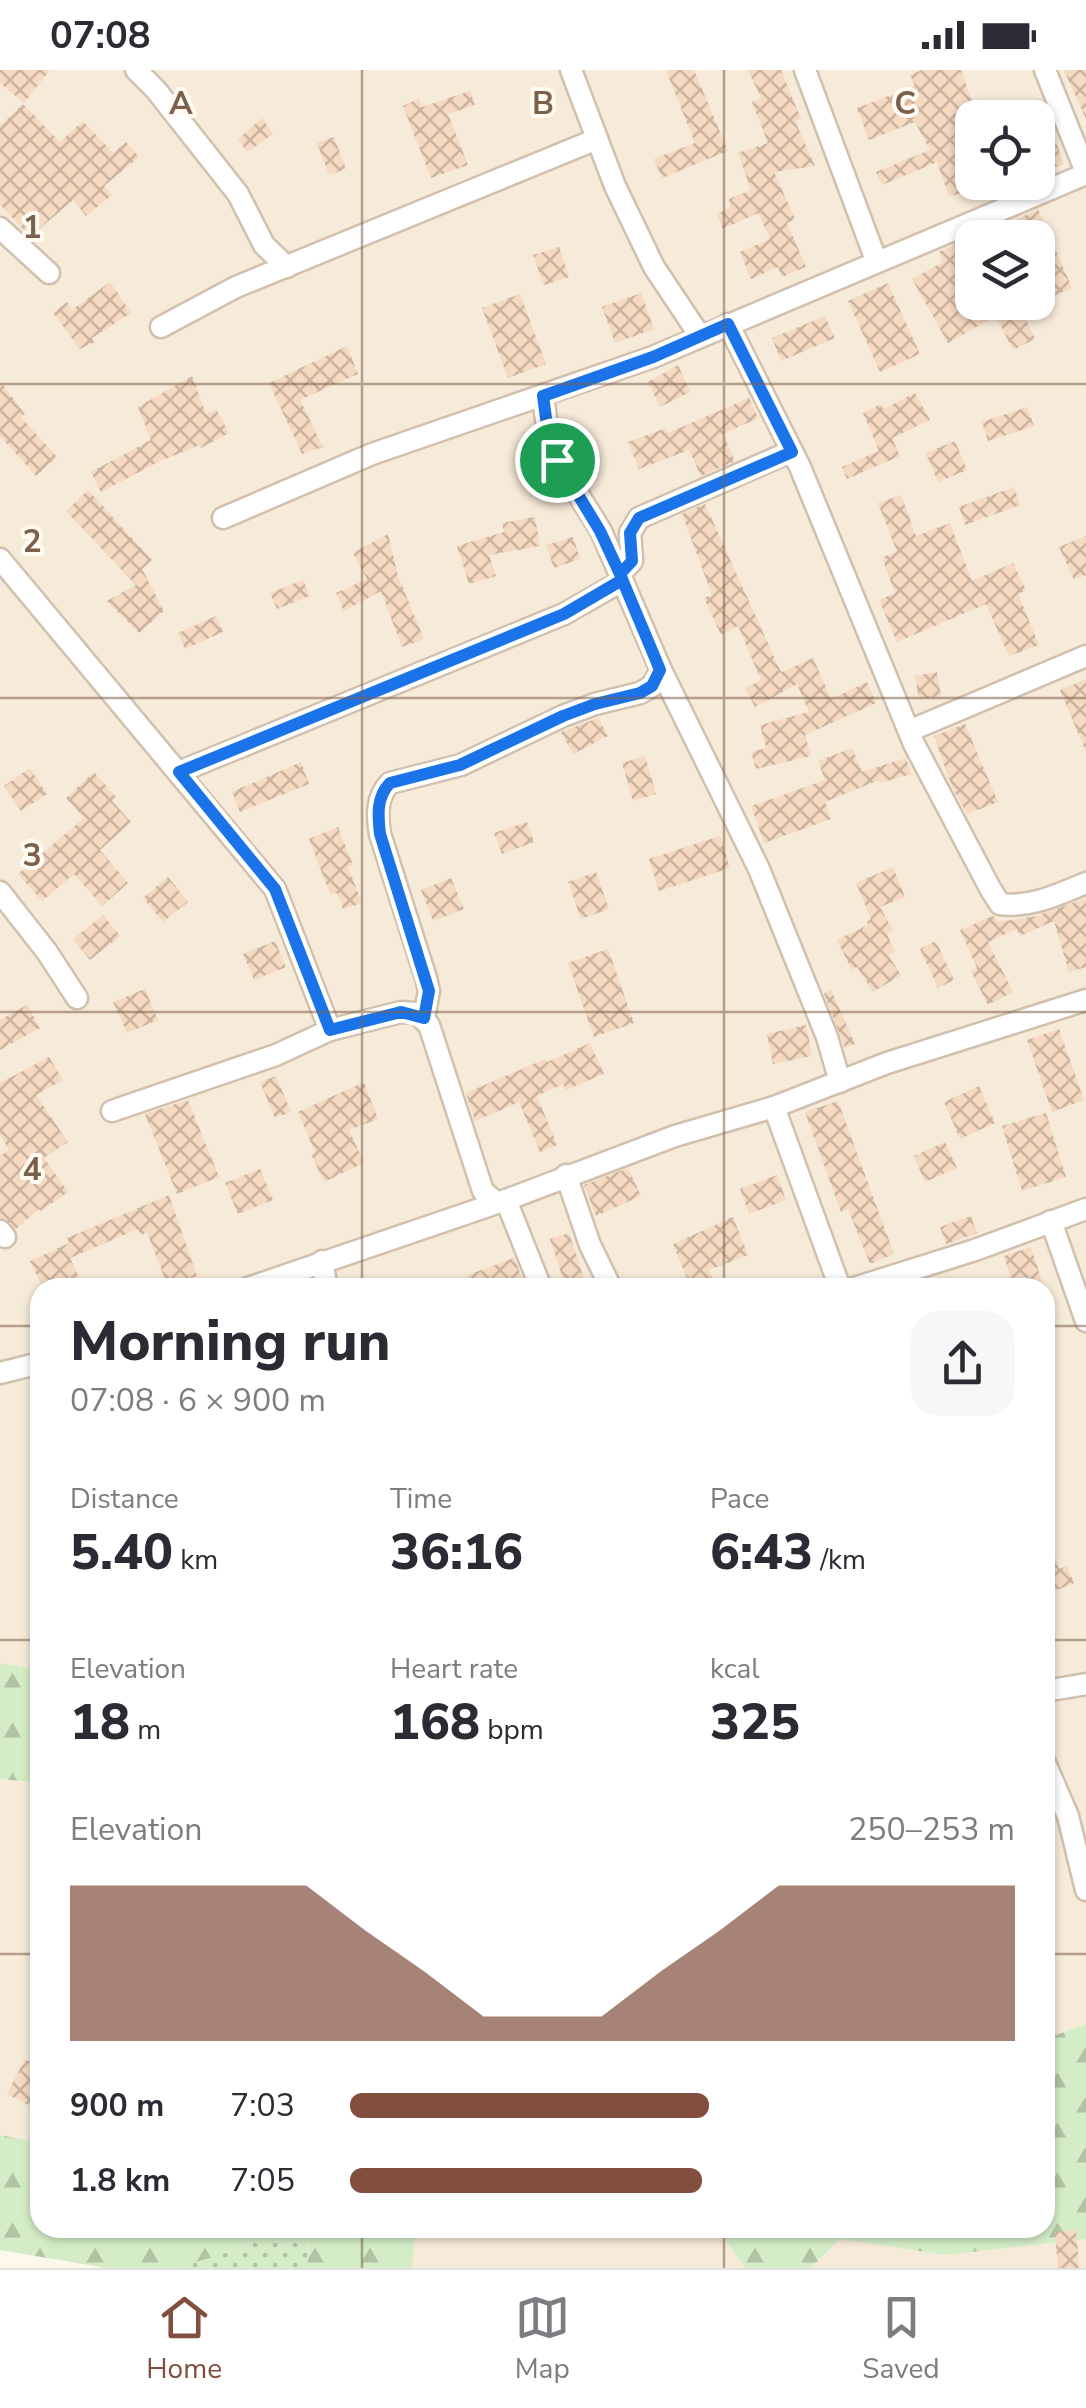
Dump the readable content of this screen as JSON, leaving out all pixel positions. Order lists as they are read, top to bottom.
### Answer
{
  "page": {
    "status": "07:08",
    "heading": ["Morning run", "07:08 · 6 × 900 m"],
    "stats": [
      ["Distance", "5.40 km"],
      ["Time", "36:16"],
      ["Pace", "6:43 /km"],
      ["Elevation", "18 m"],
      ["Heart rate", "168 bpm"],
      ["kcal", "325"]
    ],
    "chart": ["Elevation", "250–253 m"],
    "list": [
      {
        "name": "900 m",
        "note": "7:03"
      },
      {
        "name": "1.8 km",
        "note": "7:05"
      }
    ],
    "tabs": ["Home", "Map", "Saved"]
  },
  "grid": {
    "columns": ["A", "B", "C"],
    "rows": [
      "1",
      "2",
      "3",
      "4"
    ]
  }
}
